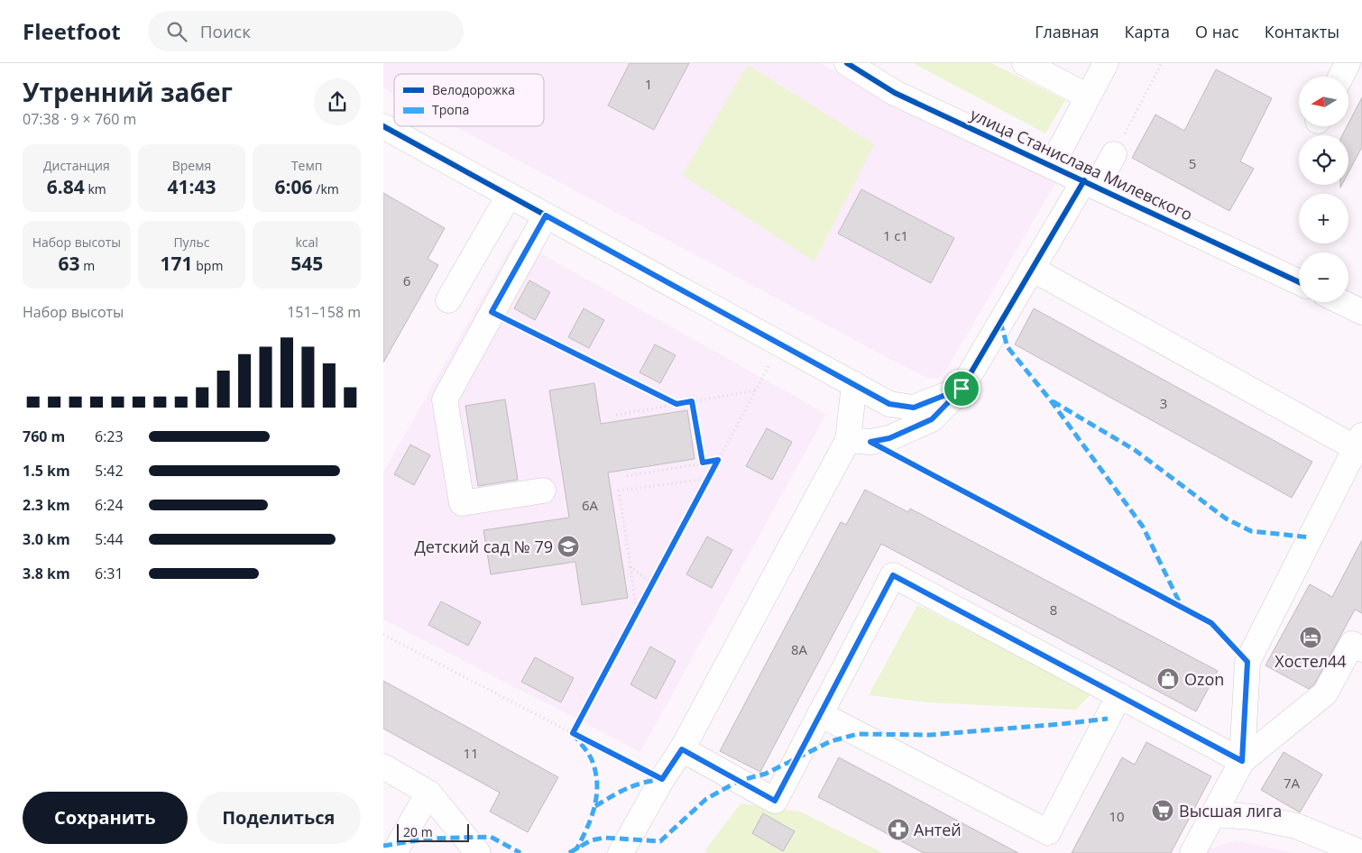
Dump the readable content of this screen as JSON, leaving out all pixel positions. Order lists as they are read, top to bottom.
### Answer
{
  "streets": {
    "street": ["улица Станислава Милевского"]
  },
  "places": {
    "school or university": ["Детский сад № 79"],
    "hotel": ["Хостел44"],
    "shop": ["Ozon"],
    "supermarket": ["Высшая лига"],
    "pharmacy": ["Антей"]
  },
  "house_numbers": [
    "1",
    "5",
    "1 с1",
    "6",
    "3",
    "6А",
    "8",
    "8А",
    "11",
    "7А",
    "10"
  ],
  "legend": ["Велодорожка", "Тропа"],
  "scale_bar": "20 m",
  "north": "left",
  "page": {
    "header": "Fleetfoot",
    "search": "Поиск",
    "nav": [
      "Главная",
      "Карта",
      "О нас",
      "Контакты"
    ],
    "heading": ["Утренний забег", "07:38 · 9 × 760 m"],
    "map_buttons": ["+", "−"],
    "stats": [
      ["Дистанция", "6.84 km"],
      ["Время", "41:43"],
      ["Темп", "6:06 /km"],
      ["Набор высоты", "63 m"],
      ["Пульс", "171 bpm"],
      ["kcal", "545"]
    ],
    "chart": ["Набор высоты", "151–158 m"],
    "list": [
      {
        "name": "760 m",
        "note": "6:23"
      },
      {
        "name": "1.5 km",
        "note": "5:42"
      },
      {
        "name": "2.3 km",
        "note": "6:24"
      },
      {
        "name": "3.0 km",
        "note": "5:44"
      },
      {
        "name": "3.8 km",
        "note": "6:31"
      }
    ],
    "buttons": ["Сохранить", "Поделиться"],
    "scale": "20 m"
  }
}
